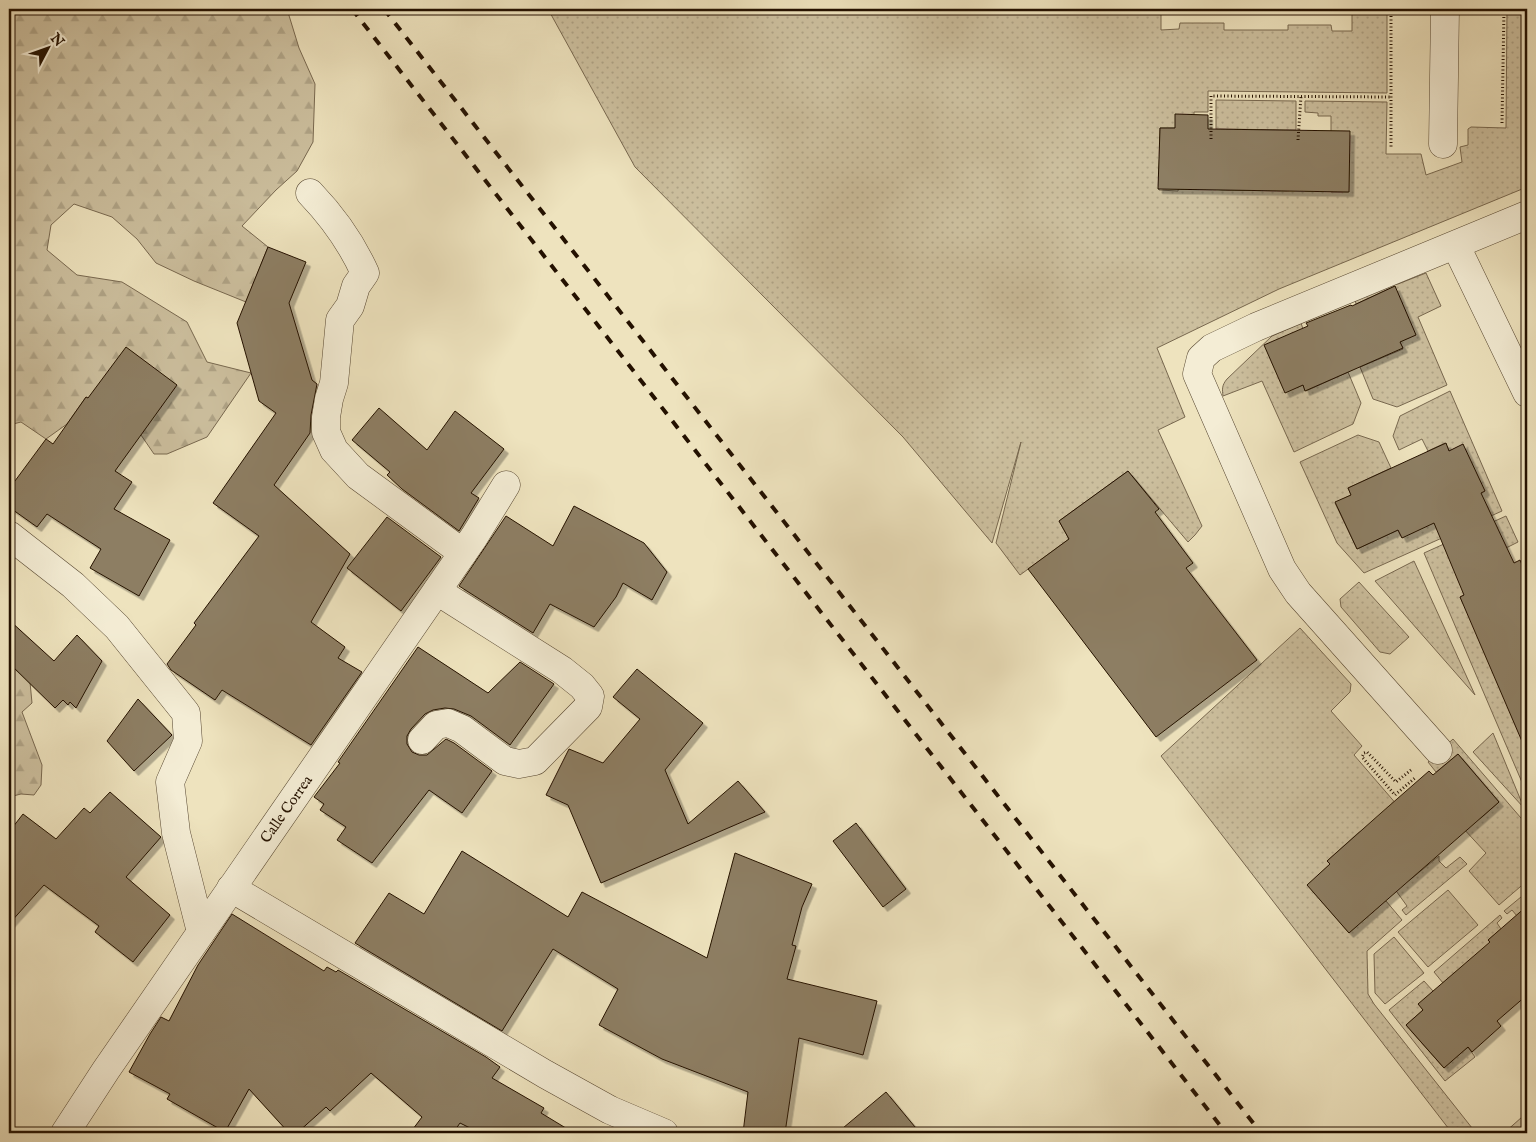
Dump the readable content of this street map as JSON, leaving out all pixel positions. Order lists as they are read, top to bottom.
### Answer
{
  "streets": {
    "street": ["Calle Correa"]
  },
  "north": "top right"
}
